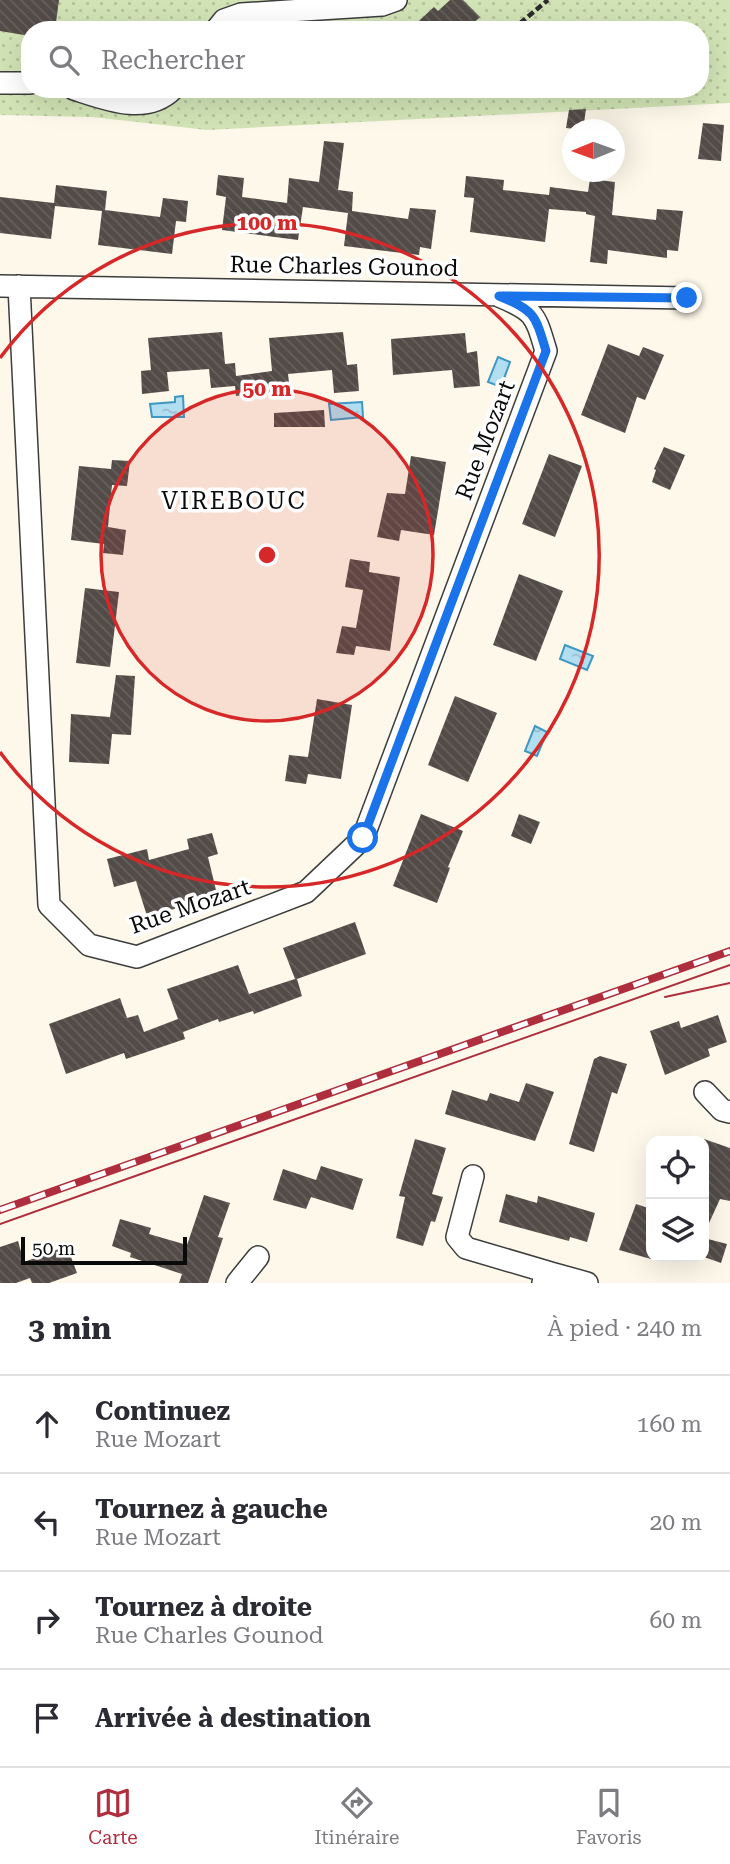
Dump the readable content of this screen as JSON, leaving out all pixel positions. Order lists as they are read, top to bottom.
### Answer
{
  "streets": {
    "street": ["Rue Charles Gounod", "Rue Mozart"]
  },
  "crossings": [
    ["Rue Charles Gounod", "Rue Mozart"]
  ],
  "districts": ["VIREBOUC"],
  "scale_bar": "50 m",
  "north": "left",
  "page": {
    "search": "Rechercher",
    "scale": "50 m",
    "heading": ["3 min", "À pied · 240 m"],
    "list": [
      ["Continuez", "Rue Mozart", "160 m"],
      ["Tournez à gauche", "Rue Mozart", "20 m"],
      ["Tournez à droite", "Rue Charles Gounod", "60 m"],
      "Arrivée à destination"
    ],
    "nav": ["Carte", "Itinéraire", "Favoris"]
  },
  "rings": ["100 m", "50 m"]
}
